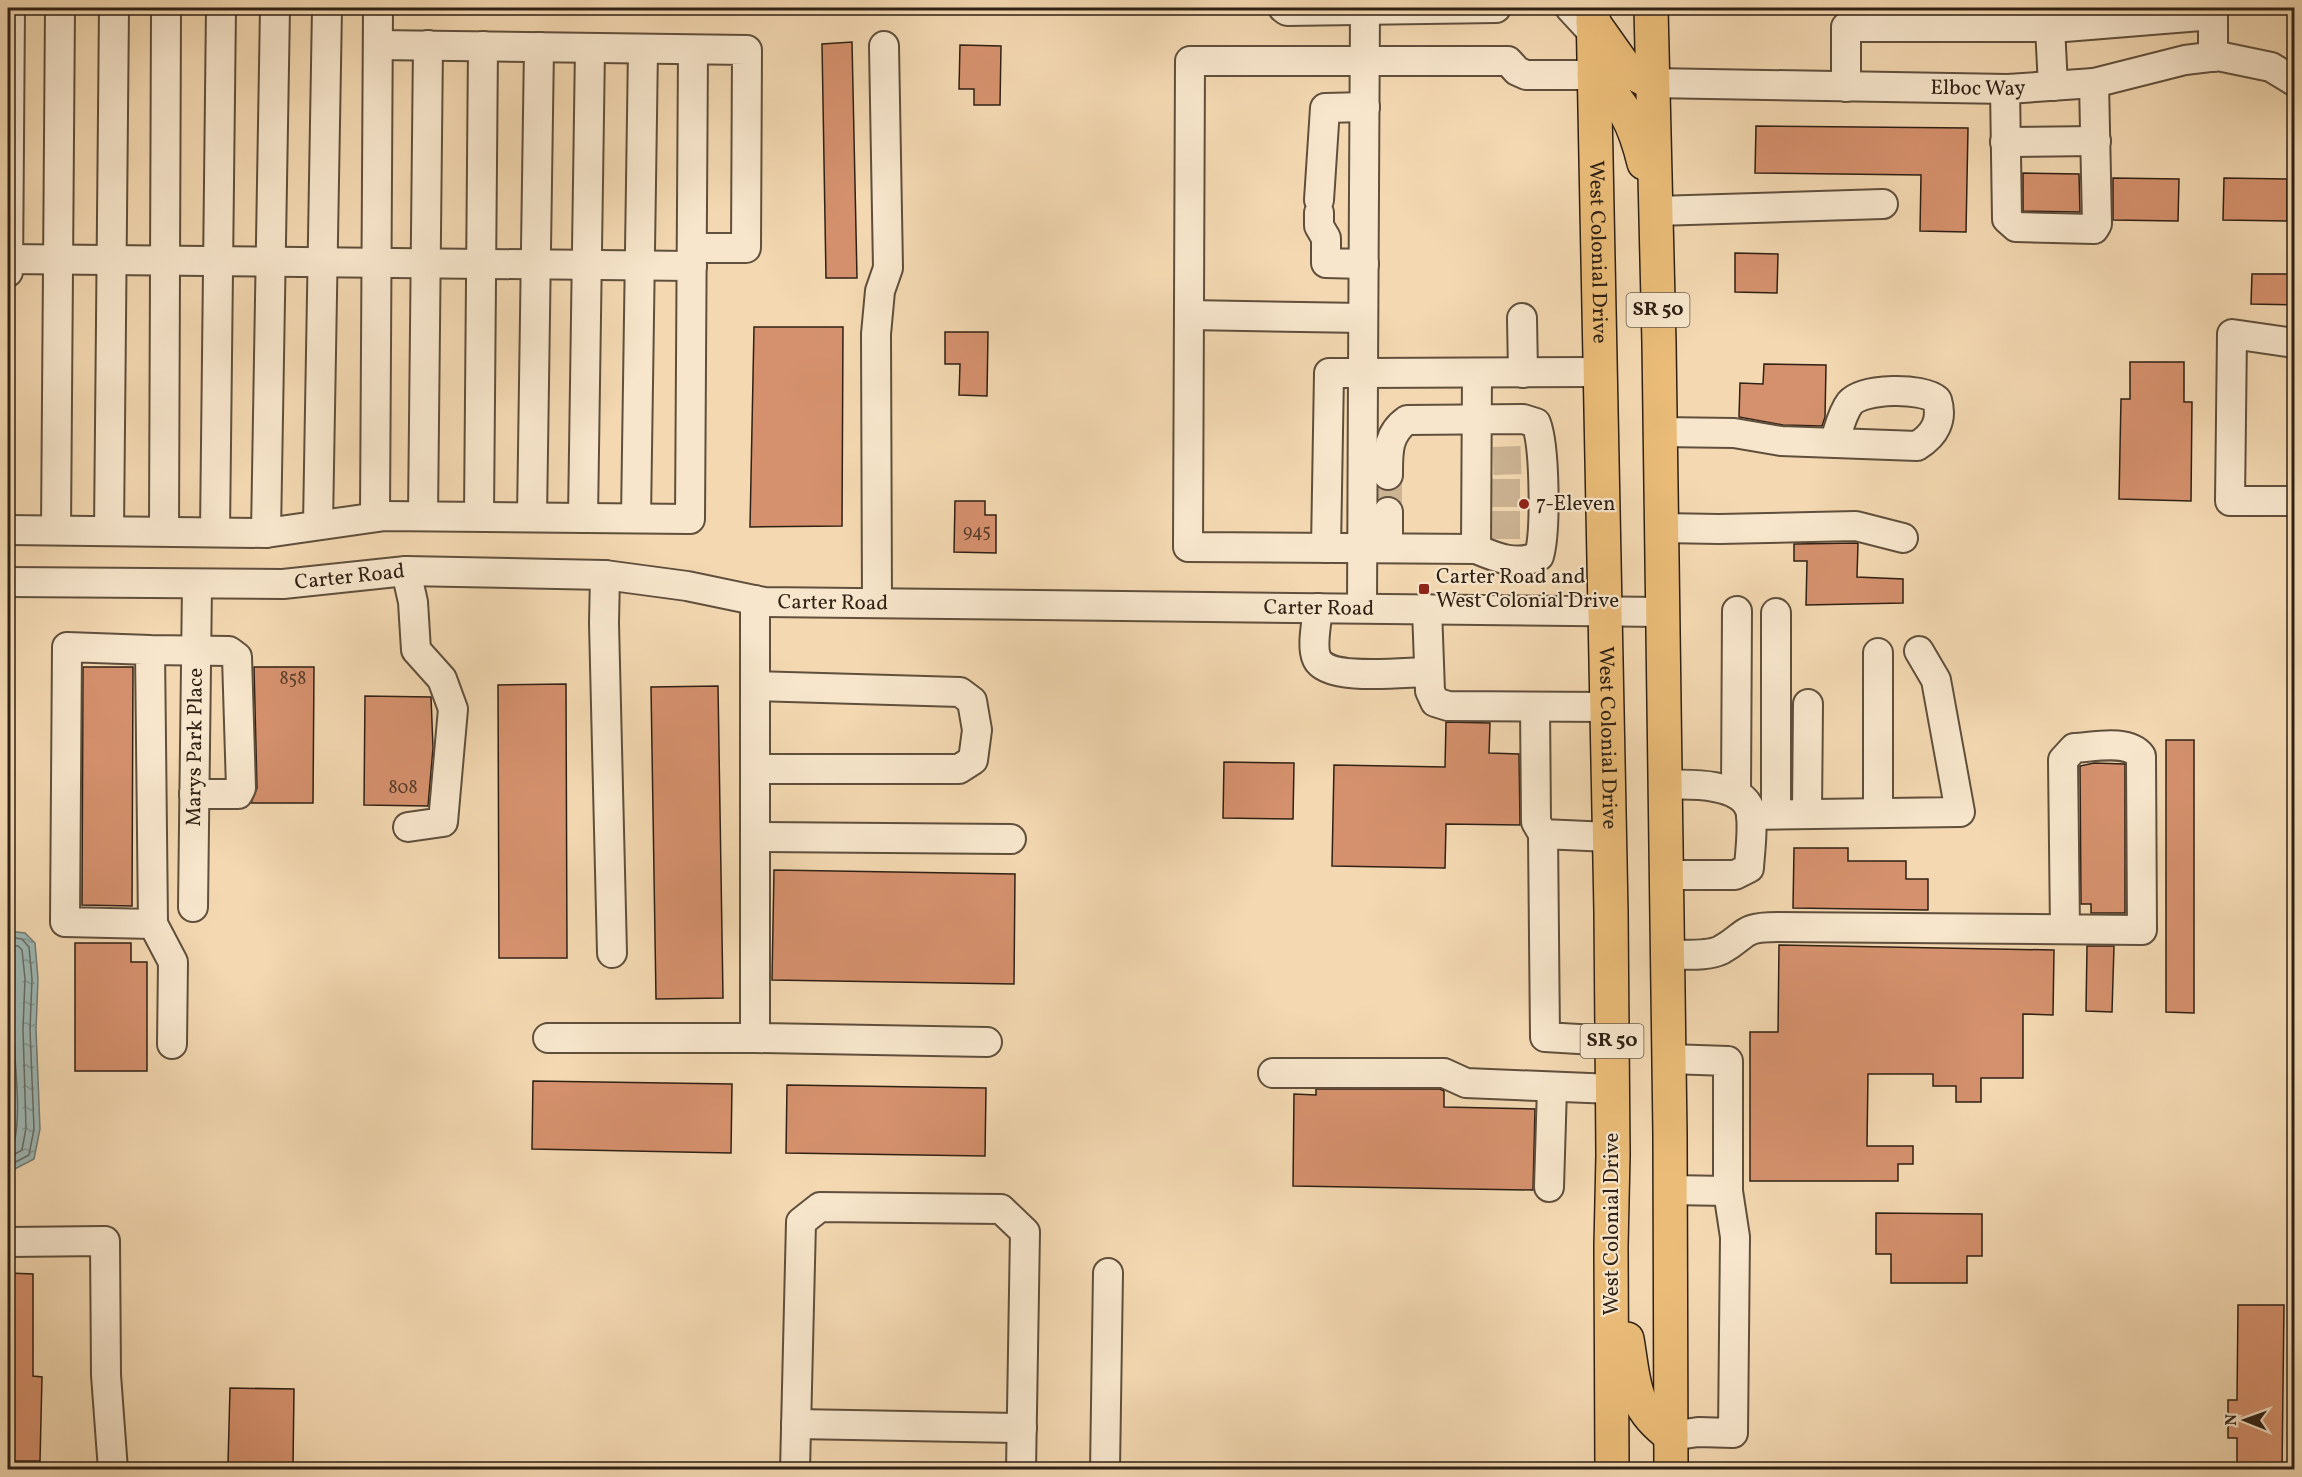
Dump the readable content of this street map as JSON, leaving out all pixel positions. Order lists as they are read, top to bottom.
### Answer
{
  "streets": {
    "highway": ["West Colonial Drive", "SR 50"],
    "street": ["Elboc Way", "Carter Road", "Marys Park Place"]
  },
  "crossings": [
    ["Elboc Way", "SR 50"],
    ["West Colonial Drive", "Carter Road"],
    ["SR 50", "Carter Road"],
    ["Carter Road", "Marys Park Place"]
  ],
  "places": {
    "other": ["7-Eleven"],
    "transit": ["Carter Road and West Colonial Drive"]
  },
  "house_numbers": ["945", "858", "808"],
  "north": "left"
}
